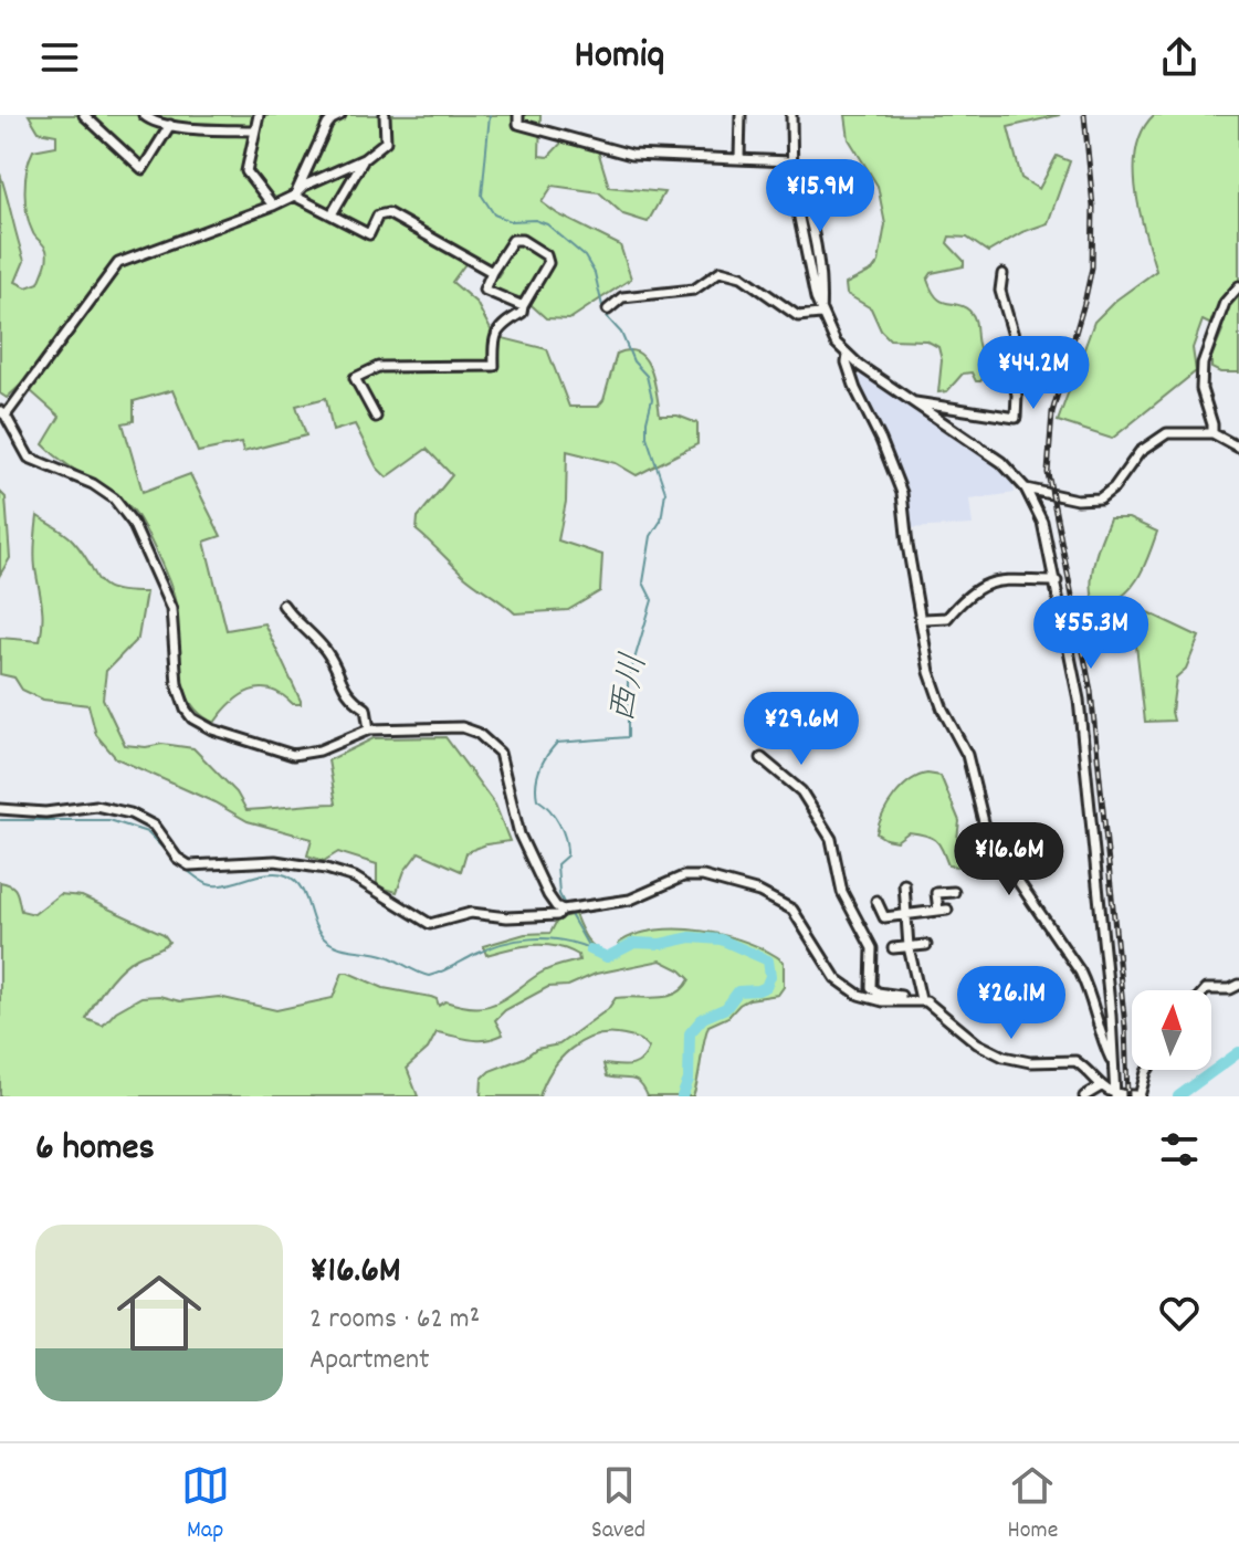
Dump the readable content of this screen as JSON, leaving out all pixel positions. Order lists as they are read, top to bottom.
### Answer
{
  "water": ["西川"],
  "north": "top",
  "page": {
    "header": "Homiq",
    "price": [
      "¥15.9M",
      "¥44.2M",
      "¥55.3M",
      "¥29.6M",
      "¥16.6M",
      "¥26.1M"
    ],
    "heading": "6 homes",
    "list": [
      {
        "name": "¥16.6M",
        "note": "2 rooms · 62 m² · Apartment"
      }
    ],
    "tabs": ["Map", "Saved", "Home"]
  }
}
